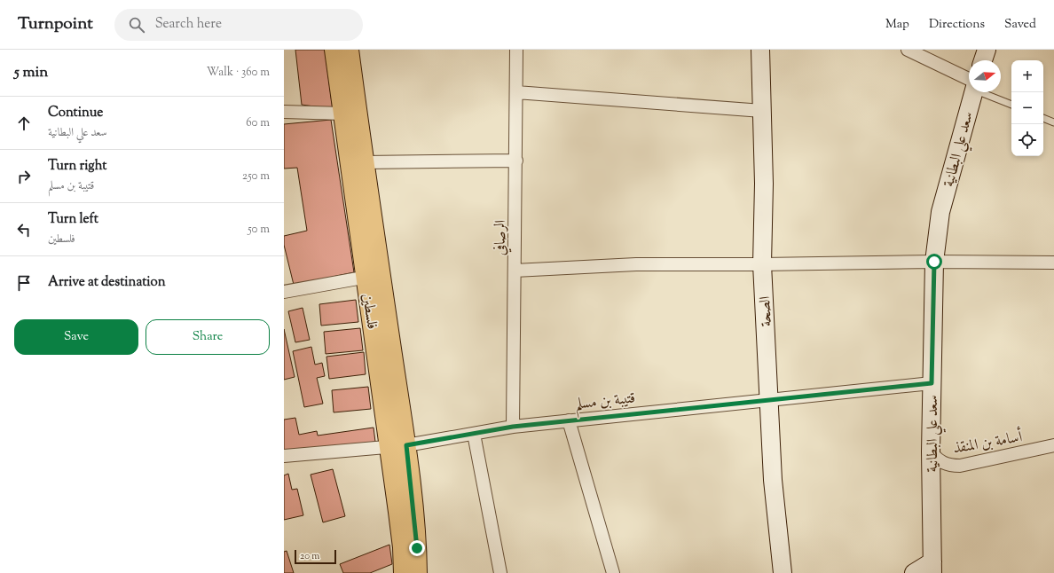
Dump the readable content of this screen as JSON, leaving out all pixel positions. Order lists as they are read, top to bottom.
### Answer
{
  "streets": {
    "main road": ["سعد علي البطانية", "فلسطين", "الصحة"],
    "street": ["الرصافي", "قتيبة بن مسلم", "أسامة بن المنقذ"]
  },
  "crossings": [
    ["سعد علي البطانية", "قتيبة بن مسلم"],
    ["سعد علي البطانية", "أسامة بن المنقذ"],
    ["الرصافي", "قتيبة بن مسلم"],
    ["فلسطين", "قتيبة بن مسلم"],
    ["الصحة", "قتيبة بن مسلم"]
  ],
  "scale_bar": "20 m",
  "north": "right",
  "page": {
    "header": "Turnpoint",
    "search": "Search here",
    "nav": ["Map", "Directions", "Saved"],
    "heading": ["5 min", "Walk · 360 m"],
    "map_buttons": ["+", "−"],
    "list": [
      ["Continue", "سعد علي البطانية", "60 m"],
      ["Turn right", "قتيبة بن مسلم", "250 m"],
      ["Turn left", "فلسطين", "50 m"],
      "Arrive at destination"
    ],
    "buttons": ["Save", "Share"],
    "scale": "20 m"
  }
}
